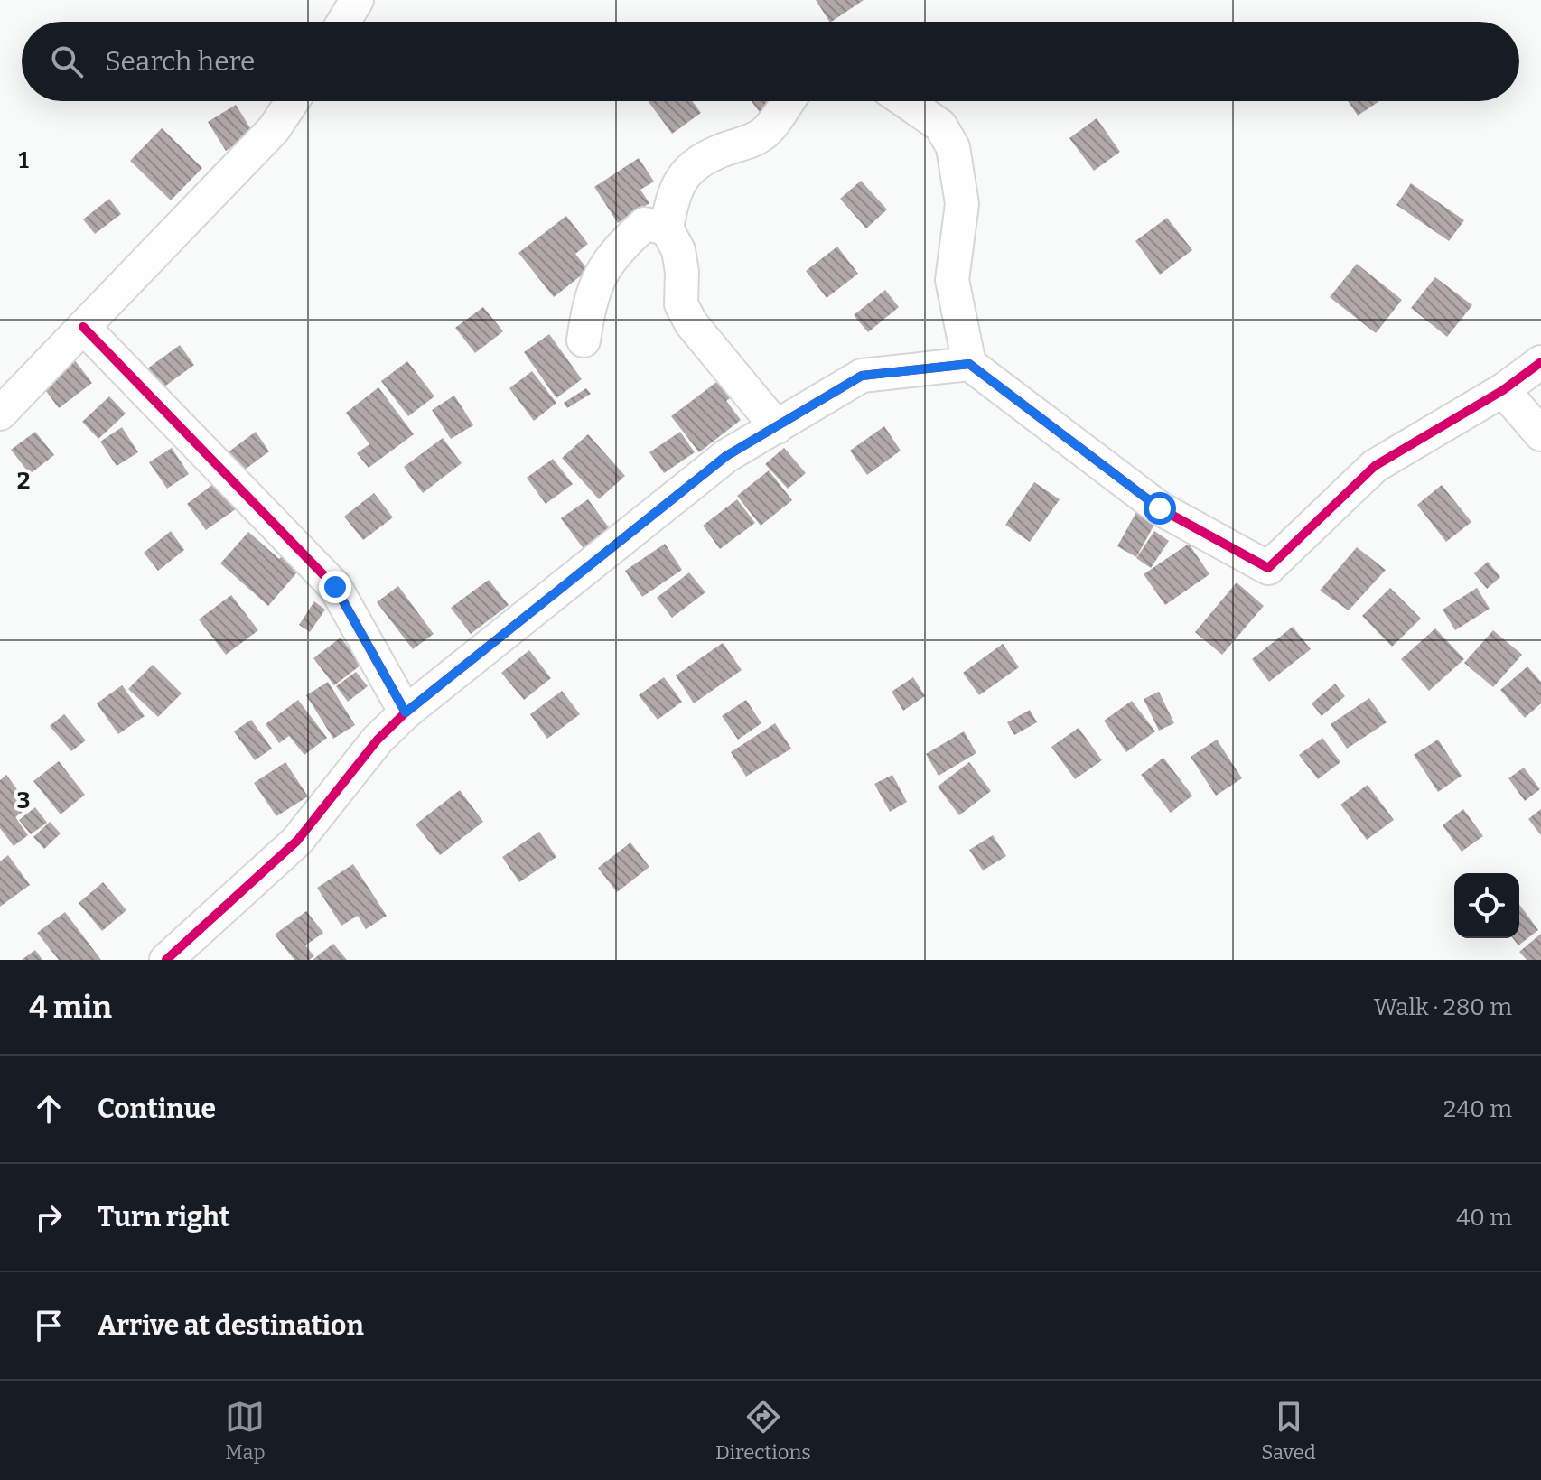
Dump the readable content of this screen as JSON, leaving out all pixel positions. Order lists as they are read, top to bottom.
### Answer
{
  "page": {
    "search": "Search here",
    "heading": ["4 min", "Walk · 280 m"],
    "list": [
      ["Continue", "240 m"],
      ["Turn right", "40 m"],
      "Arrive at destination"
    ],
    "nav": ["Map", "Directions", "Saved"]
  },
  "grid": {
    "rows": ["1", "2", "3"]
  }
}
